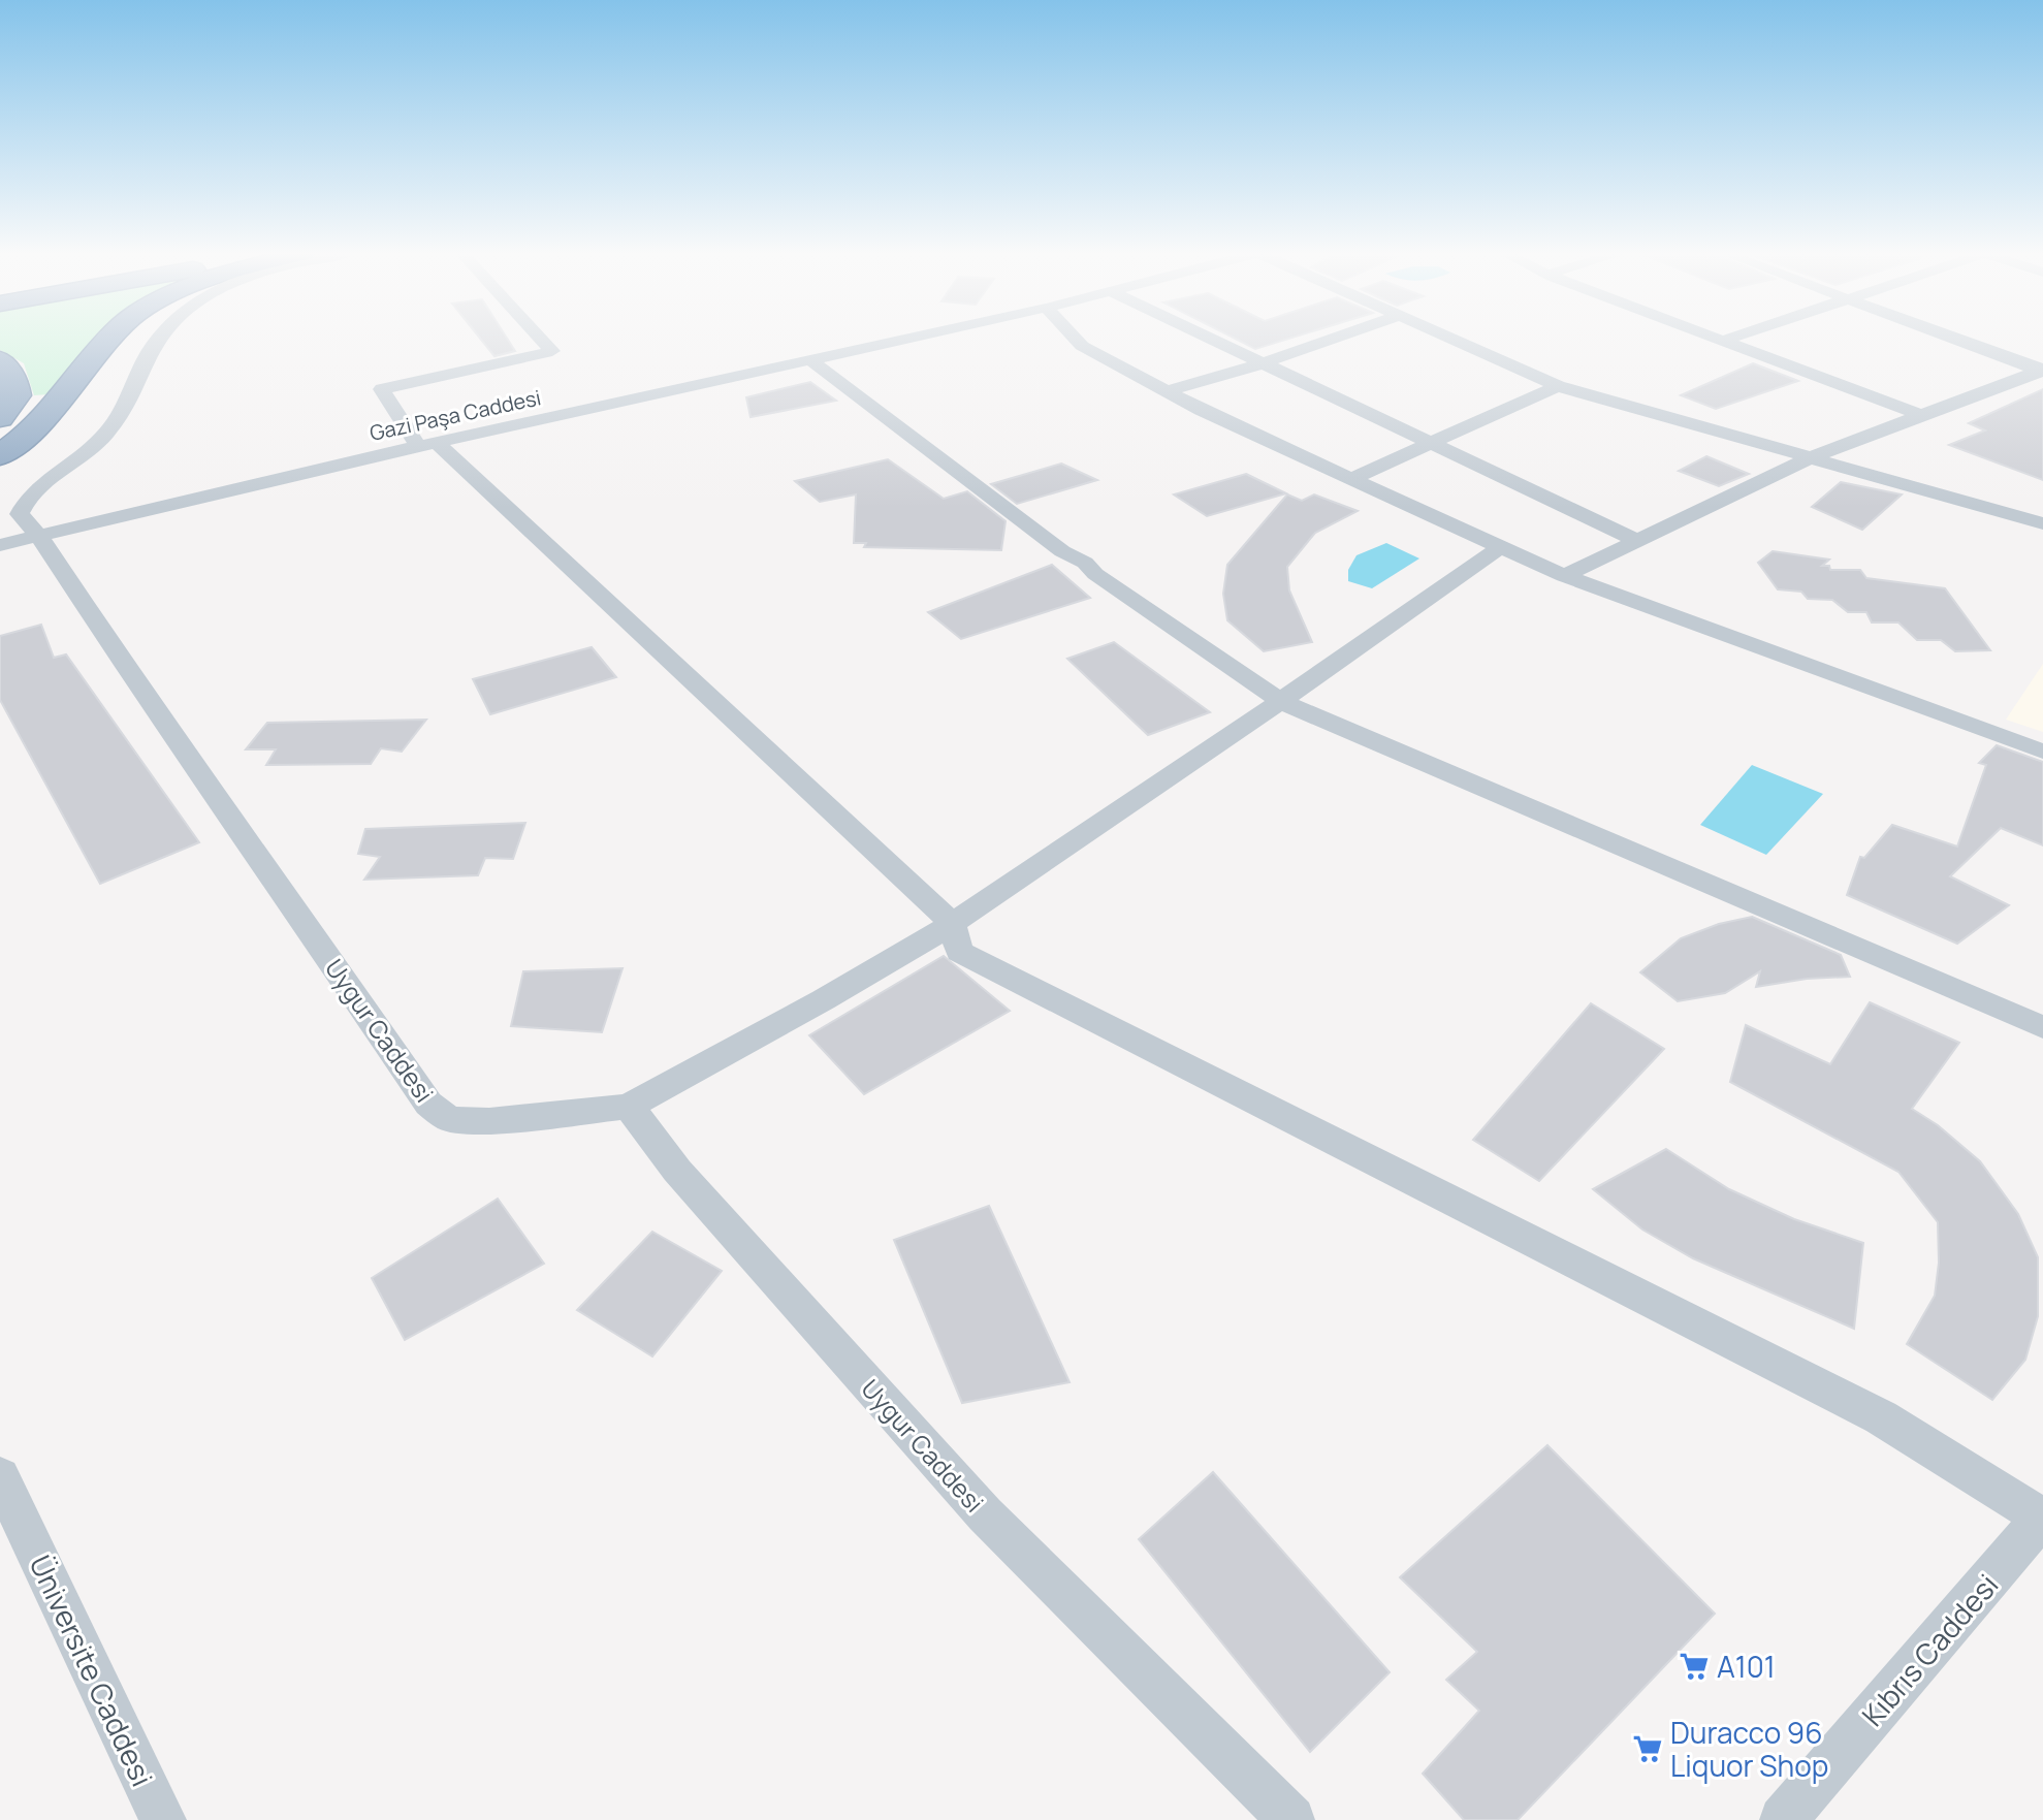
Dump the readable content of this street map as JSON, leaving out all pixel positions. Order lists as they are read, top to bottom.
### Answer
{
  "streets": {
    "street": [
      "Gazi Paşa Caddesi",
      "Uygur Caddesi",
      "Kıbrıs Caddesi",
      "Üniversite Caddesi"
    ]
  },
  "crossings": [
    ["Gazi Paşa Caddesi", "Uygur Caddesi"]
  ],
  "places": {
    "supermarket": ["A101", "Duracco 96 Liquor Shop"]
  }
}
